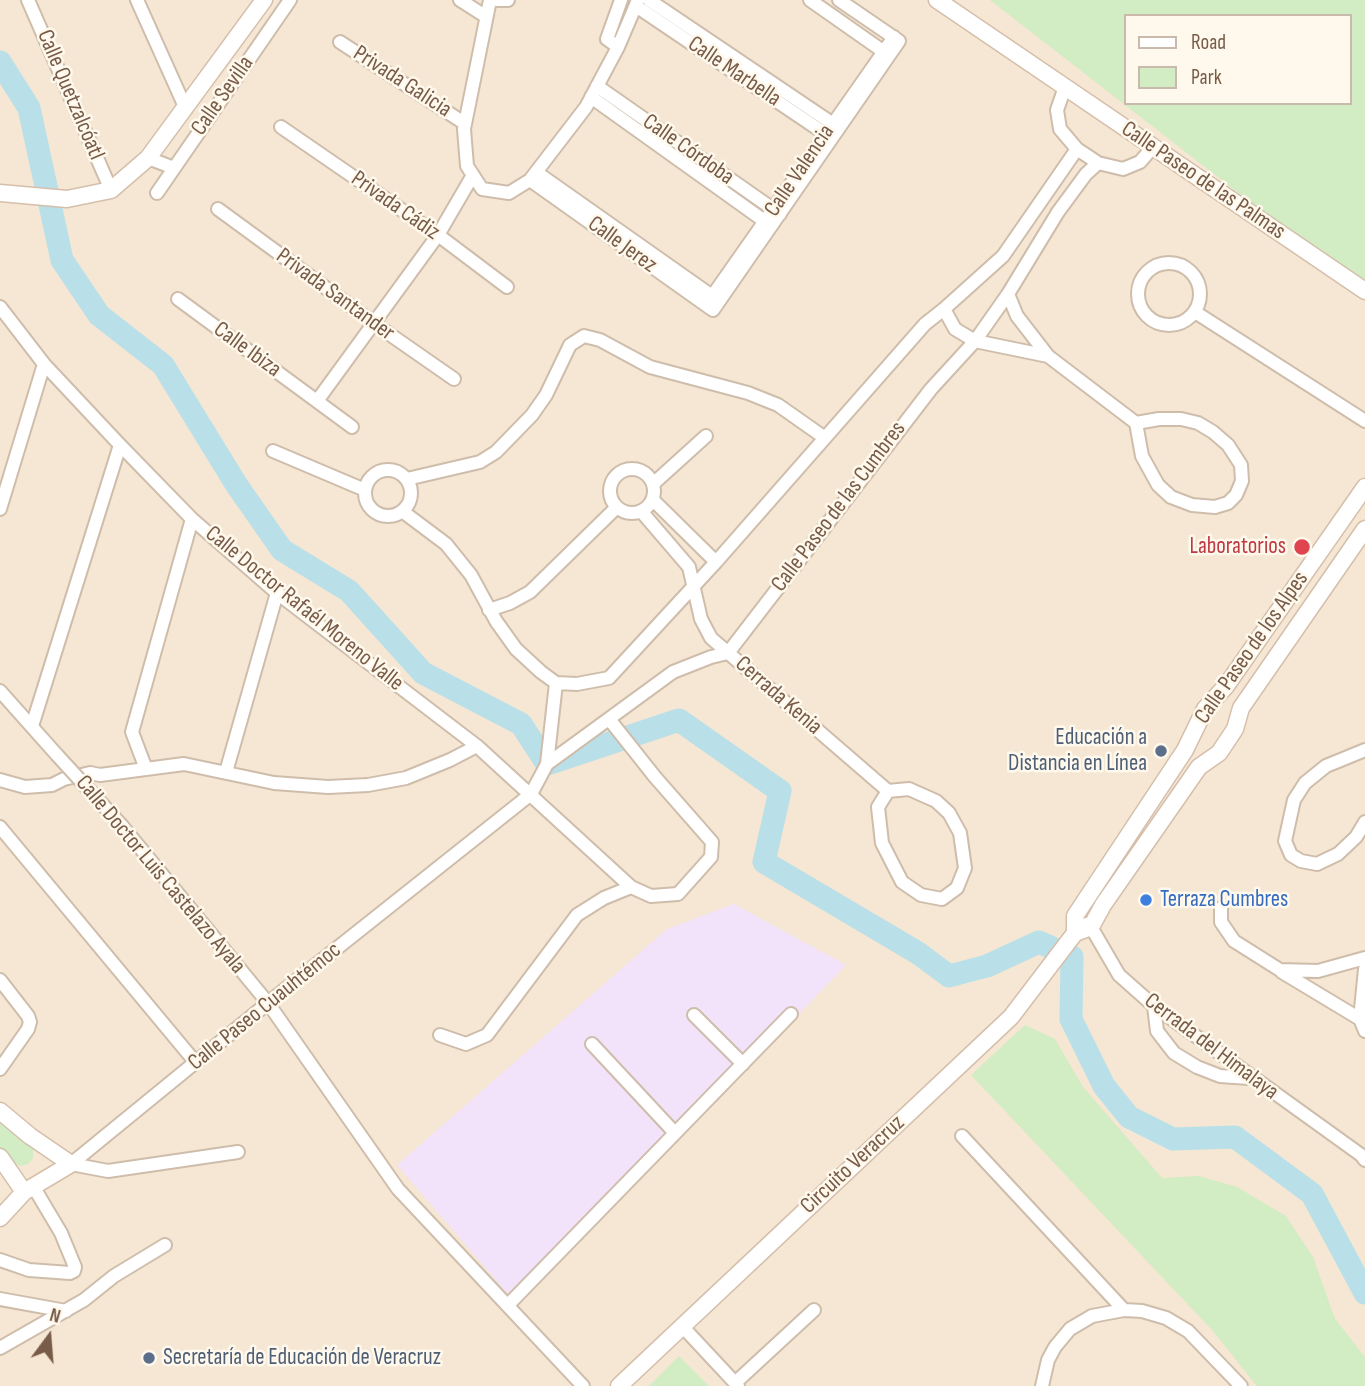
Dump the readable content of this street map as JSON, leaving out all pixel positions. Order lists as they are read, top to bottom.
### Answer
{
  "streets": {
    "street": [
      "Calle Marbella",
      "Privada Galicia",
      "Calle Quetzalcóatl",
      "Calle Sevilla",
      "Calle Córdoba",
      "Calle Valencia",
      "Calle Paseo de las Palmas",
      "Privada Cádiz",
      "Calle Jerez",
      "Privada Santander",
      "Calle Ibiza",
      "Calle Paseo de las Cumbres",
      "Calle Doctor Rafaél Moreno Valle",
      "Calle Paseo de los Alpes",
      "Cerrada Kenia",
      "Calle Doctor Luis Castelazo Ayala",
      "Calle Paseo Cuauhtémoc",
      "Cerrada del Himalaya",
      "Circuito Veracruz"
    ]
  },
  "crossings": [
    ["Calle Marbella", "Calle Valencia"],
    ["Calle Córdoba", "Calle Valencia"],
    ["Calle Valencia", "Calle Jerez"],
    ["Calle Paseo de las Cumbres", "Cerrada Kenia"],
    ["Calle Doctor Rafaél Moreno Valle", "Calle Paseo Cuauhtémoc"],
    ["Calle Paseo de los Alpes", "Cerrada del Himalaya"],
    ["Calle Paseo de los Alpes", "Circuito Veracruz"],
    ["Calle Doctor Luis Castelazo Ayala", "Calle Paseo Cuauhtémoc"]
  ],
  "places": [
    "Laboratorios",
    "Educación a Distancia en Línea",
    "Terraza Cumbres",
    "Secretaría de Educación de Veracruz"
  ],
  "legend": ["Road", "Park"],
  "north": "top"
}
